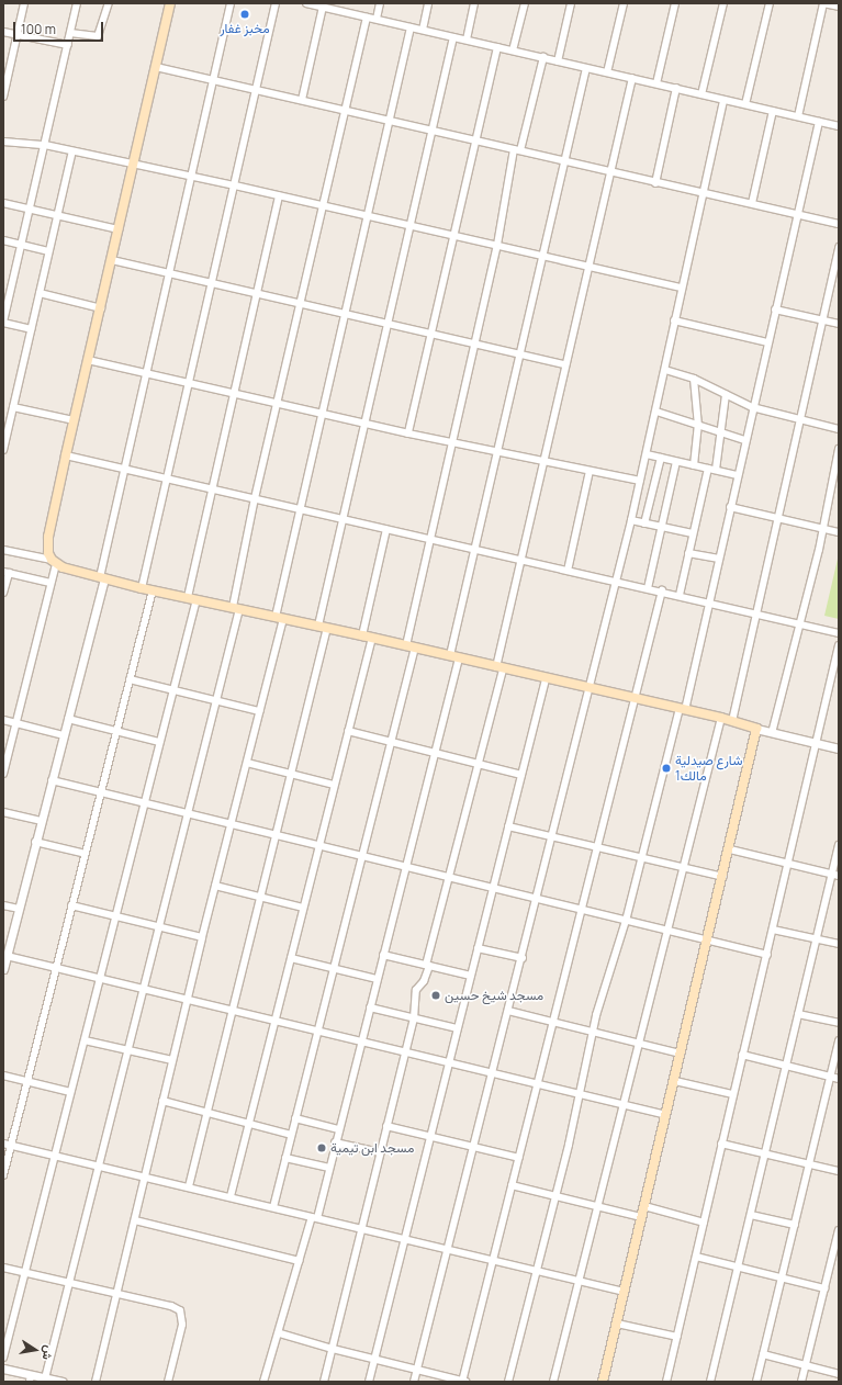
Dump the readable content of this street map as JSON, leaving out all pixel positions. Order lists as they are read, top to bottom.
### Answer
{
  "places": [
    "مخبز غفار",
    "شارع صيدلية مالك1",
    "مسجد شيخ حسين",
    "مسجد ابن تيمية"
  ],
  "scale_bar": "100 m",
  "north": "right"
}
